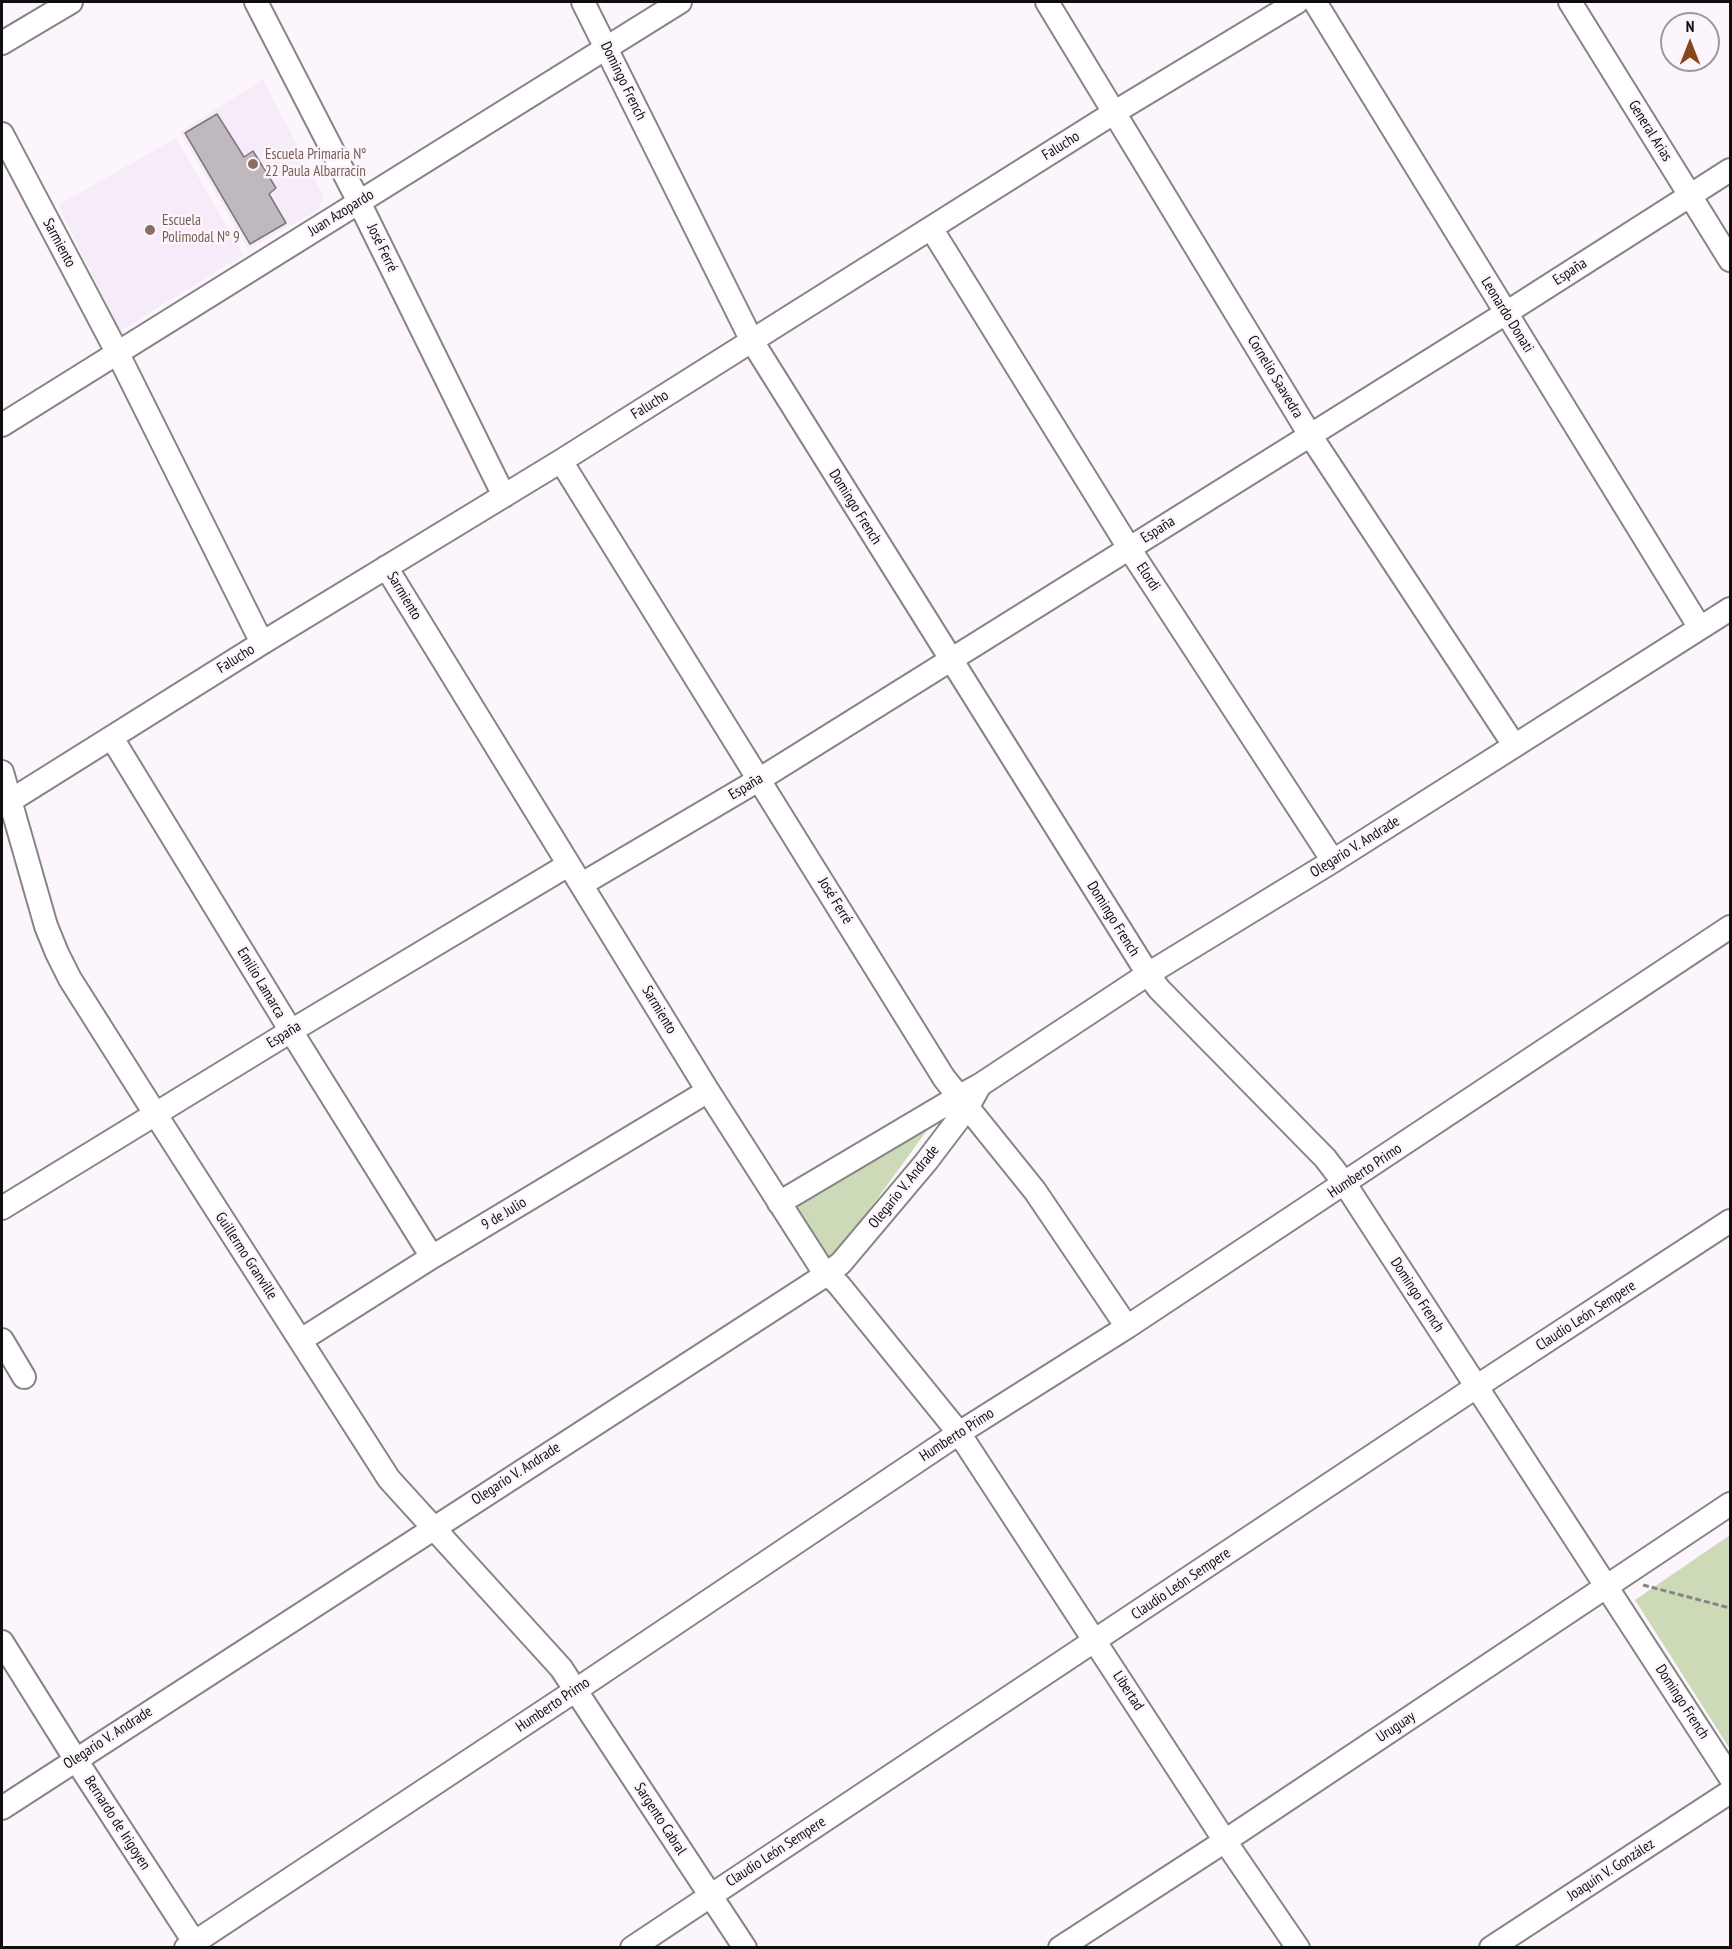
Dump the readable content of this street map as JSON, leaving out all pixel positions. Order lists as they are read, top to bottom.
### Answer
{
  "streets": {
    "street": [
      "Domingo French",
      "General Arias",
      "Falucho",
      "Juan Azopardo",
      "Sarmiento",
      "José Ferré",
      "España",
      "Leonardo Donati",
      "Cornelio Saavedra",
      "Elordi",
      "Olegario V. Andrade",
      "Emilio Lamarca",
      "Humberto Primo",
      "9 de Julio",
      "Guillermo Granville",
      "Claudio León Sempere",
      "Libertad",
      "Uruguay",
      "Sargento Cabral",
      "Bernardo de Irigoyen",
      "Joaquín V. González"
    ]
  },
  "crossings": [
    ["Domingo French", "Falucho"],
    ["Domingo French", "Juan Azopardo"],
    ["Domingo French", "España"],
    ["Domingo French", "Olegario V. Andrade"],
    ["Domingo French", "Humberto Primo"],
    ["Domingo French", "Claudio León Sempere"],
    ["Domingo French", "Uruguay"],
    ["General Arias", "España"],
    ["Falucho", "Sarmiento"],
    ["Falucho", "José Ferré"],
    ["Falucho", "Cornelio Saavedra"],
    ["Falucho", "Elordi"],
    ["Falucho", "Emilio Lamarca"],
    ["Falucho", "Guillermo Granville"],
    ["Juan Azopardo", "Sarmiento"],
    ["Juan Azopardo", "José Ferré"],
    ["Sarmiento", "España"],
    ["Sarmiento", "Olegario V. Andrade"],
    ["Sarmiento", "Humberto Primo"],
    ["Sarmiento", "9 de Julio"],
    ["Sarmiento", "Libertad"],
    ["José Ferré", "España"],
    ["José Ferré", "Olegario V. Andrade"],
    ["José Ferré", "Humberto Primo"],
    ["España", "Leonardo Donati"],
    ["España", "Cornelio Saavedra"],
    ["España", "Elordi"],
    ["España", "Emilio Lamarca"],
    ["España", "Guillermo Granville"],
    ["Leonardo Donati", "Olegario V. Andrade"],
    ["Cornelio Saavedra", "Olegario V. Andrade"],
    ["Elordi", "Olegario V. Andrade"],
    ["Olegario V. Andrade", "Guillermo Granville"],
    ["Olegario V. Andrade", "Bernardo de Irigoyen"],
    ["Emilio Lamarca", "9 de Julio"],
    ["Humberto Primo", "Guillermo Granville"],
    ["Humberto Primo", "Libertad"],
    ["Humberto Primo", "Sargento Cabral"],
    ["Humberto Primo", "Bernardo de Irigoyen"],
    ["9 de Julio", "Guillermo Granville"],
    ["Guillermo Granville", "Sargento Cabral"],
    ["Claudio León Sempere", "Libertad"],
    ["Claudio León Sempere", "Sargento Cabral"],
    ["Libertad", "Uruguay"]
  ],
  "places": ["Escuela Primaria Nº 22 Paula Albarracín", "Escuela Polimodal Nº 9"],
  "north": "top"
}
